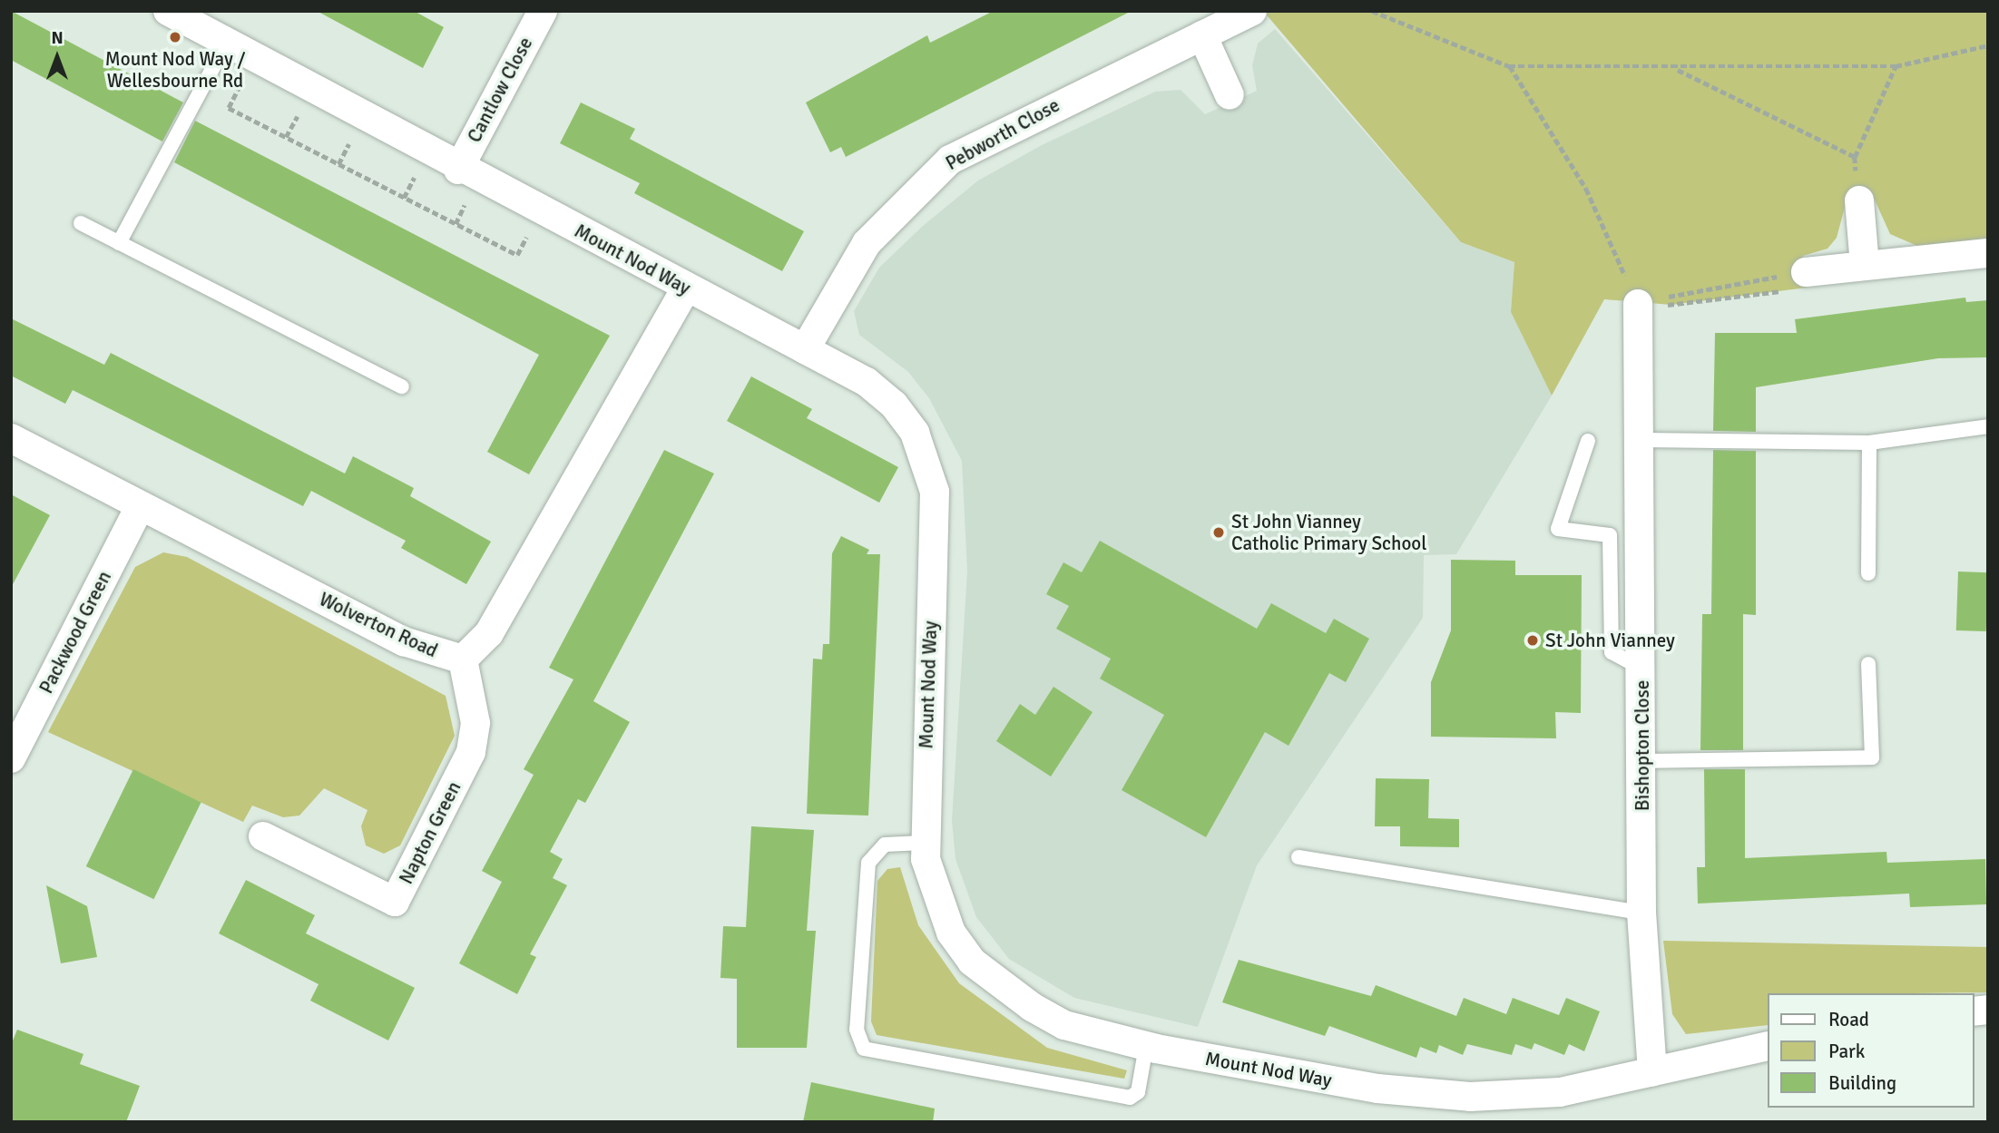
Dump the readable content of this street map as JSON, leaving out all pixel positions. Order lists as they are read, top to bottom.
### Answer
{
  "streets": {
    "street": [
      "Cantlow Close",
      "Pebworth Close",
      "Mount Nod Way",
      "Wolverton Road",
      "Packwood Green",
      "Bishopton Close",
      "Napton Green"
    ]
  },
  "crossings": [
    ["Cantlow Close", "Mount Nod Way"],
    ["Pebworth Close", "Mount Nod Way"],
    ["Mount Nod Way", "Wolverton Road"],
    ["Mount Nod Way", "Bishopton Close"],
    ["Wolverton Road", "Packwood Green"],
    ["Wolverton Road", "Napton Green"]
  ],
  "places": ["Mount Nod Way / Wellesbourne Rd", "St John Vianney Catholic Primary School", "St John Vianney"],
  "legend": ["Road", "Park", "Building"],
  "north": "top"
}
